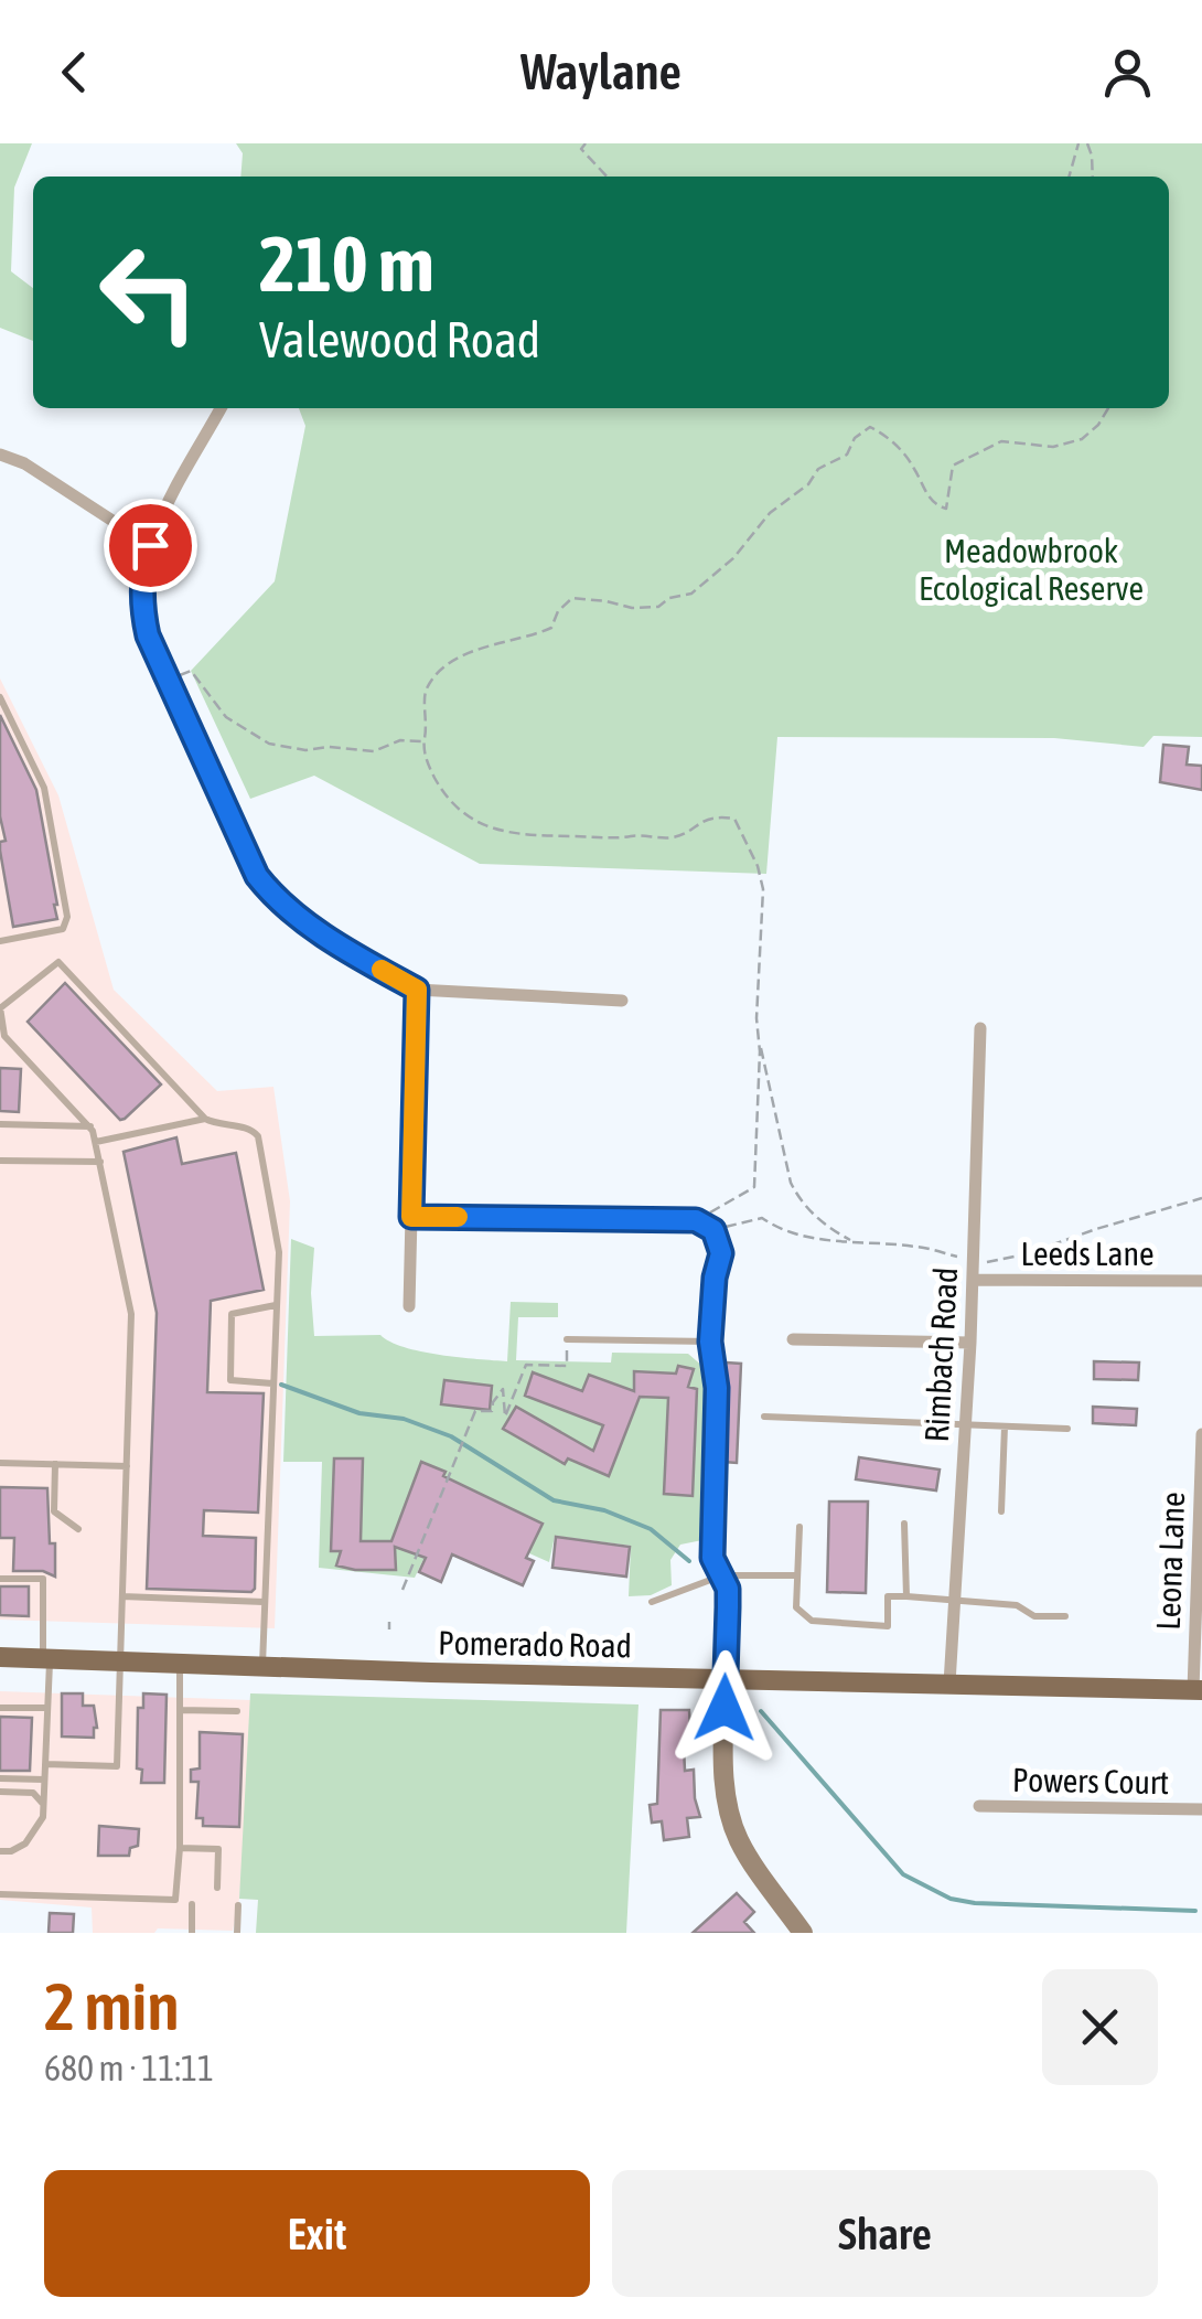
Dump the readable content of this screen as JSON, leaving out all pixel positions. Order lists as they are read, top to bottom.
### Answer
{
  "streets": {
    "main road": ["Pomerado Road"],
    "street": [
      "Leeds Lane",
      "Rimbach Road",
      "Leona Lane",
      "Powers Court"
    ]
  },
  "crossings": [
    ["Leeds Lane", "Rimbach Road"],
    ["Rimbach Road", "Pomerado Road"],
    ["Leona Lane", "Pomerado Road"]
  ],
  "parks": ["Meadowbrook Ecological Reserve"],
  "page": {
    "header": "Waylane",
    "turn": ["210 m", "Valewood Road"],
    "heading": ["2 min", "680 m · 11:11"],
    "buttons": ["Exit", "Share"]
  }
}
